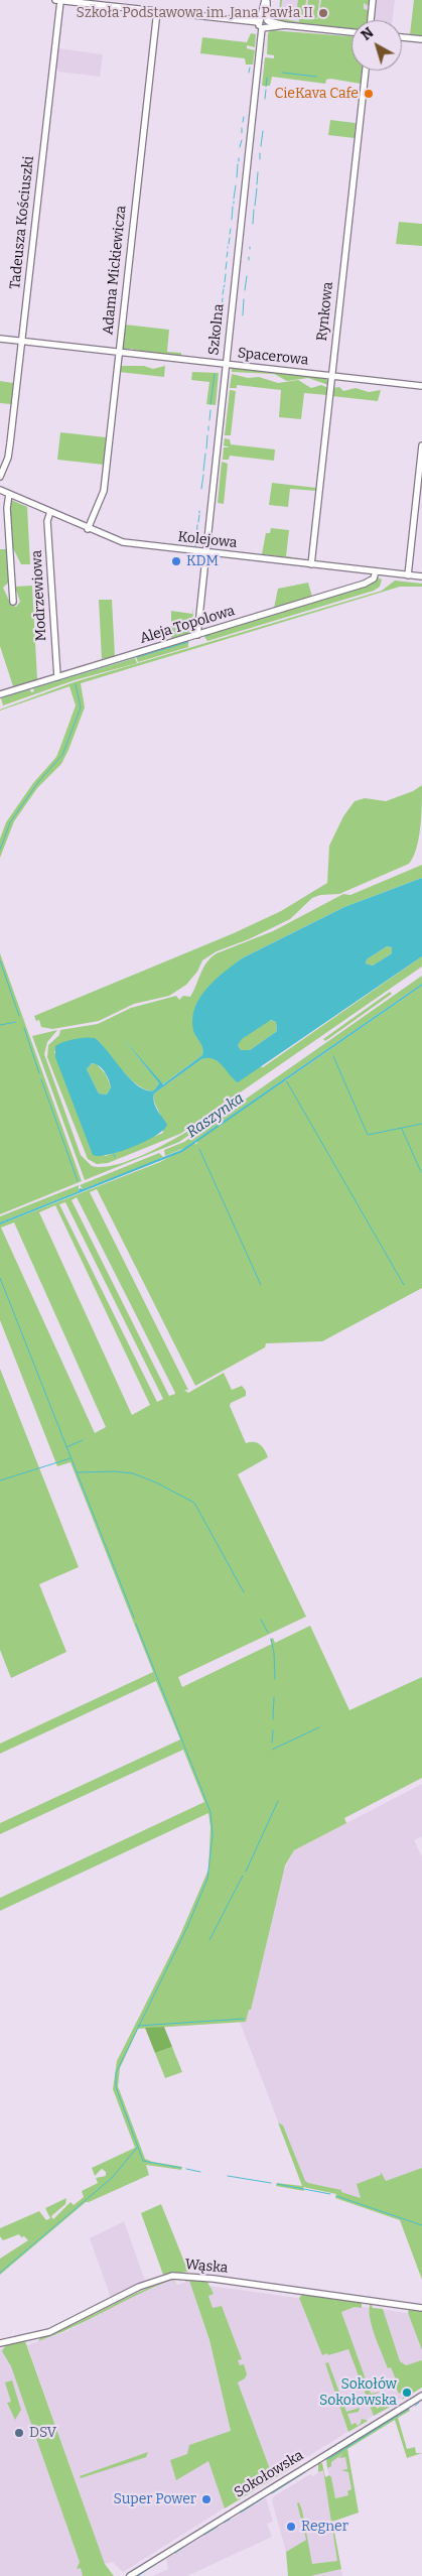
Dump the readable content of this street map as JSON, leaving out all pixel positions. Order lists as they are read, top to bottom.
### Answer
{
  "streets": {
    "street": [
      "Tadeusza Kościuszki",
      "Adama Mickiewicza",
      "Rynkowa",
      "Szkolna",
      "Spacerowa",
      "Kolejowa",
      "Modrzewiowa",
      "Aleja Topolowa",
      "Wąska",
      "Sokołowska"
    ]
  },
  "crossings": [
    ["Tadeusza Kościuszki", "Spacerowa"],
    ["Adama Mickiewicza", "Spacerowa"],
    ["Adama Mickiewicza", "Kolejowa"],
    ["Rynkowa", "Spacerowa"],
    ["Rynkowa", "Kolejowa"],
    ["Szkolna", "Spacerowa"],
    ["Szkolna", "Kolejowa"],
    ["Szkolna", "Aleja Topolowa"],
    ["Kolejowa", "Modrzewiowa"],
    ["Kolejowa", "Aleja Topolowa"],
    ["Modrzewiowa", "Aleja Topolowa"]
  ],
  "water": ["Raszynka"],
  "places": [
    "Szkoła Podstawowa im. Jana Pawła II",
    "CieKava Cafe",
    "KDM",
    "Sokołów Sokołowska",
    "DSV",
    "Super Power",
    "Regner"
  ],
  "north": "top left"
}
